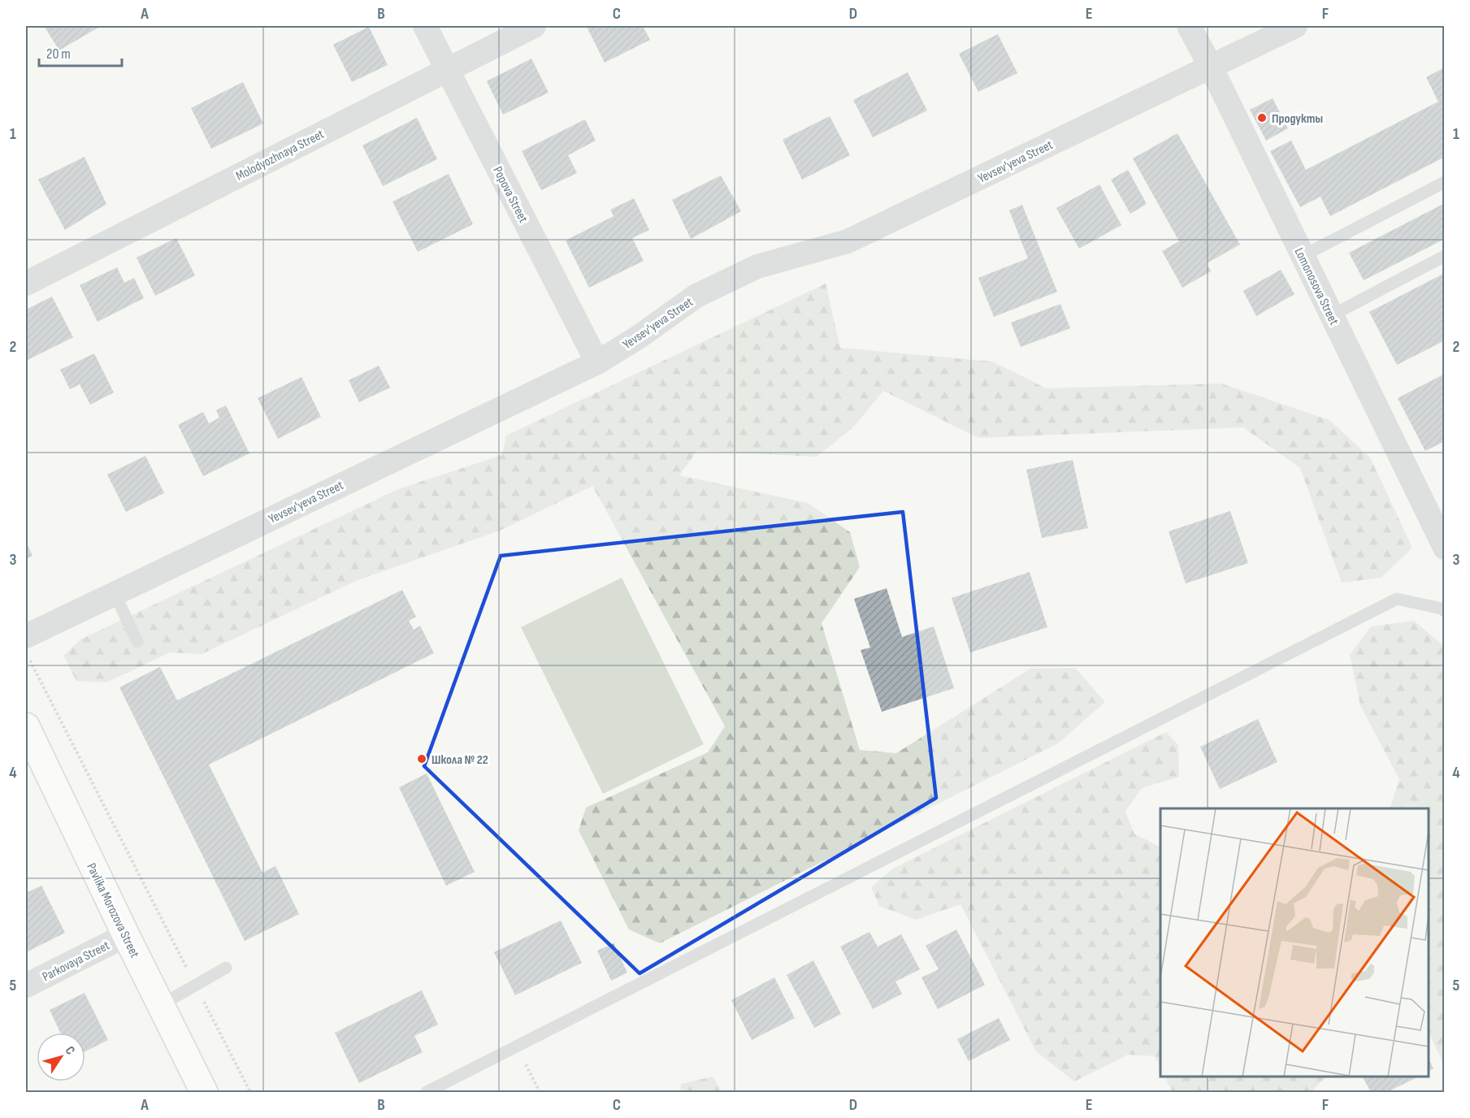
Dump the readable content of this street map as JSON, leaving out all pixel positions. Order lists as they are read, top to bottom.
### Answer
{
  "streets": {
    "street": [
      "Molodyozhnaya Street",
      "Yevsev'yeva Street",
      "Popova Street",
      "Lomonosova Street",
      "Pavlika Morozova Street",
      "Parkovaya Street"
    ]
  },
  "crossings": [
    ["Molodyozhnaya Street", "Popova Street"],
    ["Yevsev'yeva Street", "Popova Street"],
    ["Yevsev'yeva Street", "Lomonosova Street"],
    ["Pavlika Morozova Street", "Parkovaya Street"]
  ],
  "places": ["Продукты", "Школа № 22"],
  "scale_bar": "20 m",
  "north": "top right",
  "grid": {
    "columns": [
      "A",
      "B",
      "C",
      "D",
      "E",
      "F"
    ],
    "rows": [
      "1",
      "2",
      "3",
      "4",
      "5"
    ]
  }
}
